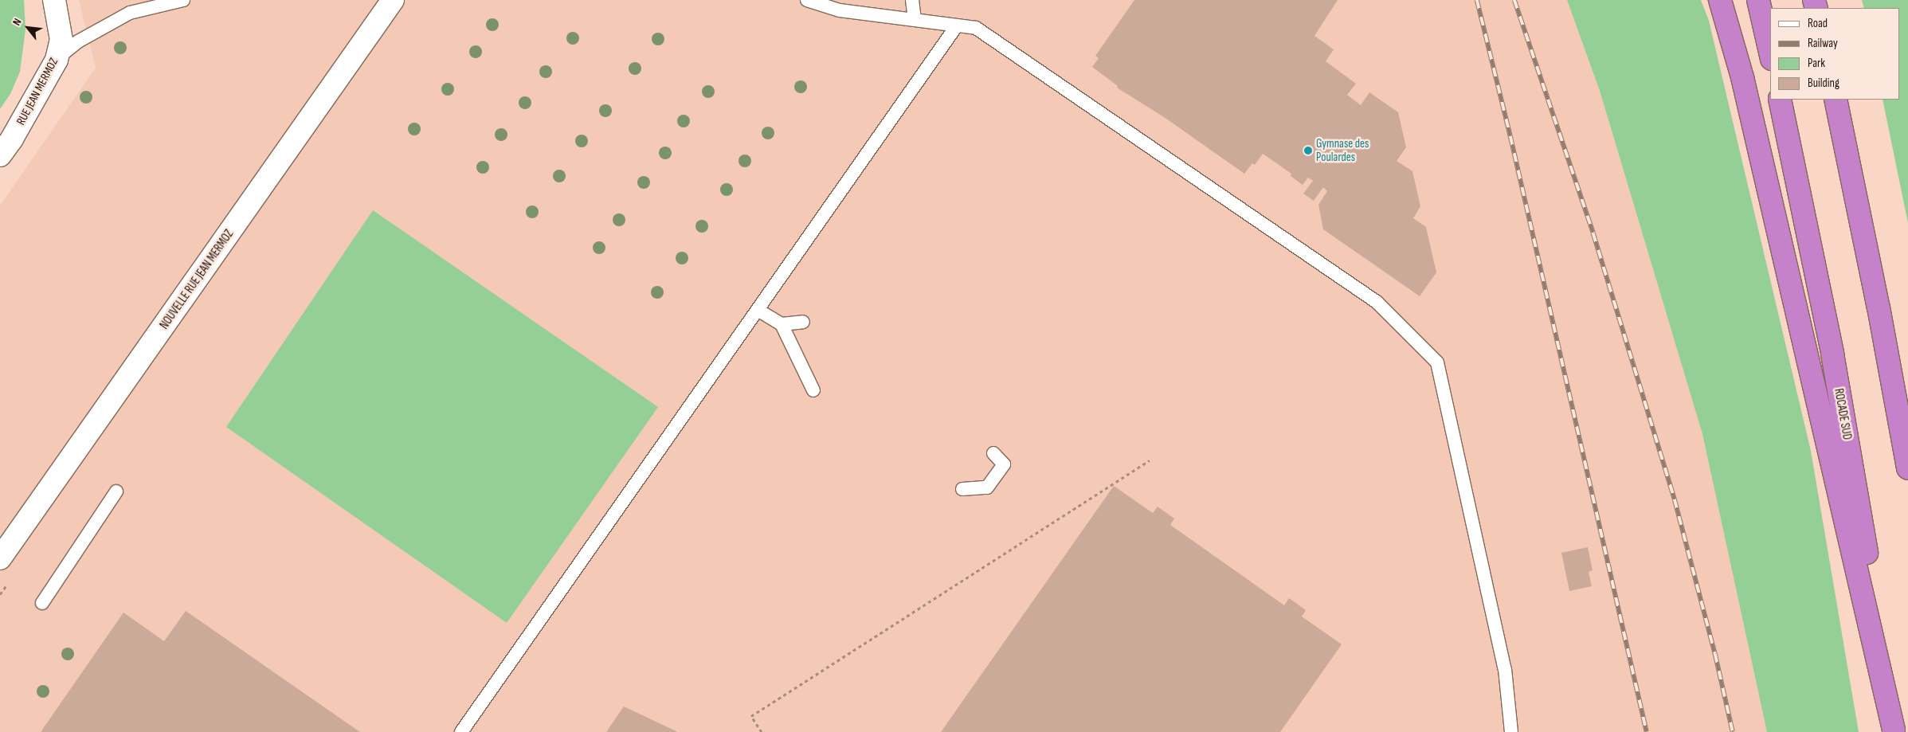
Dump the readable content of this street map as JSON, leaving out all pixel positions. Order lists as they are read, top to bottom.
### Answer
{
  "streets": {
    "highway": ["ROCADE SUD"],
    "street": ["RUE JEAN MERMOZ", "NOUVELLE RUE JEAN MERMOZ"]
  },
  "places": ["Gymnase des Poulardes"],
  "legend": [
    "Road",
    "Railway",
    "Park",
    "Building"
  ],
  "north": "top left"
}
